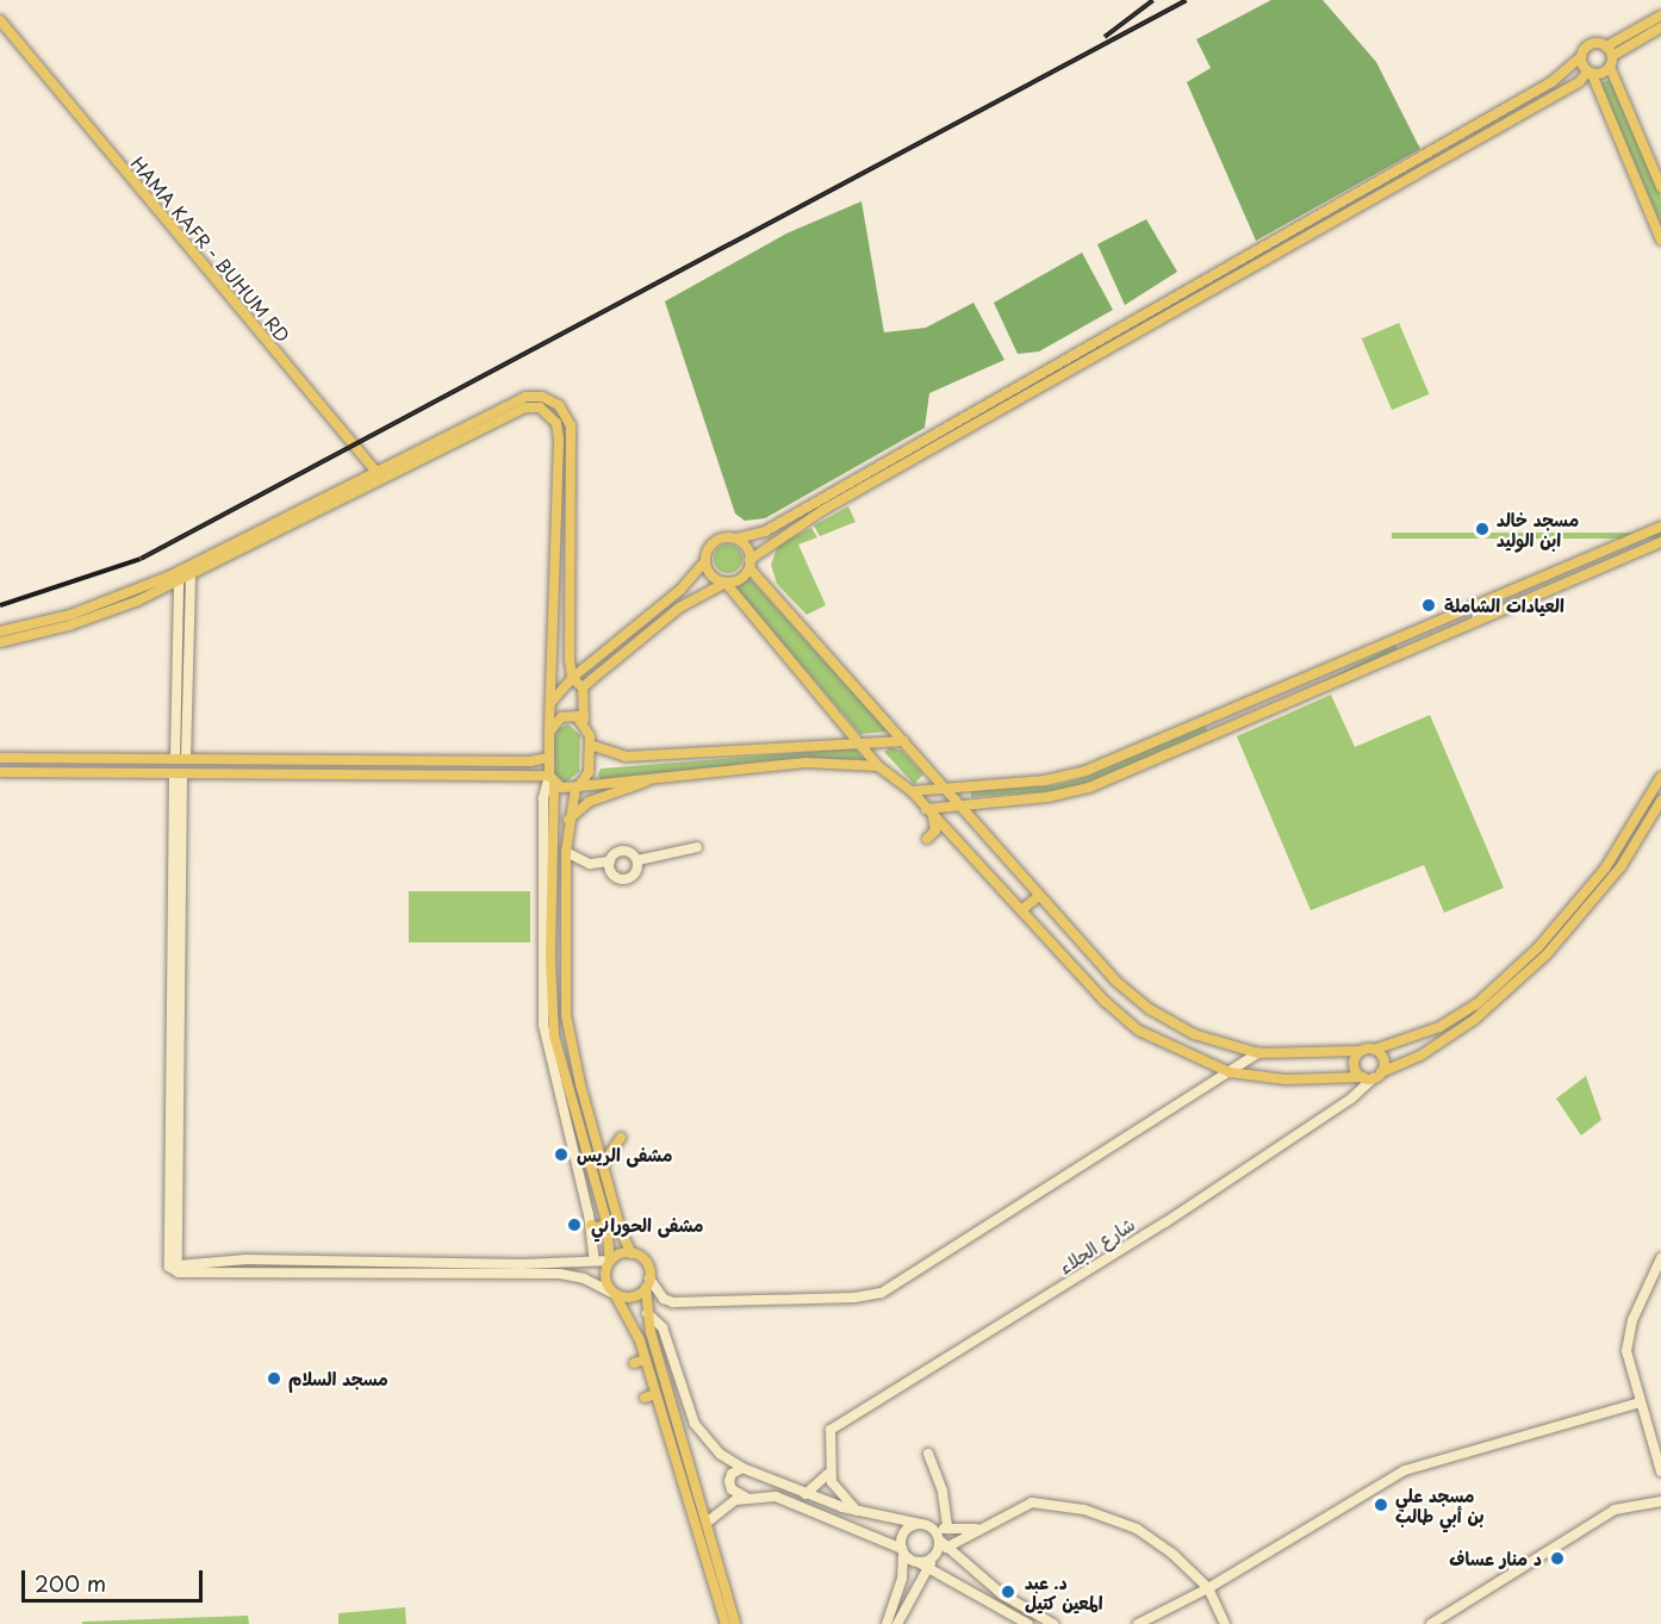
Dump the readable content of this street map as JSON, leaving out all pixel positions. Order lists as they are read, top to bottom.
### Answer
{
  "streets": {
    "main road": ["HAMA KAFR - BUHUM RD", "شارع الجلاء"]
  },
  "places": [
    "مسجد خالد ابن الوليد",
    "العيادات الشاملة",
    "مشفى الريس",
    "مشفى الحوراني",
    "مسجد السلام",
    "مسجد علي بن أبي طالب",
    "د منار عساف",
    "د. عبد المعين كتيل"
  ],
  "scale_bar": "200 m"
}
